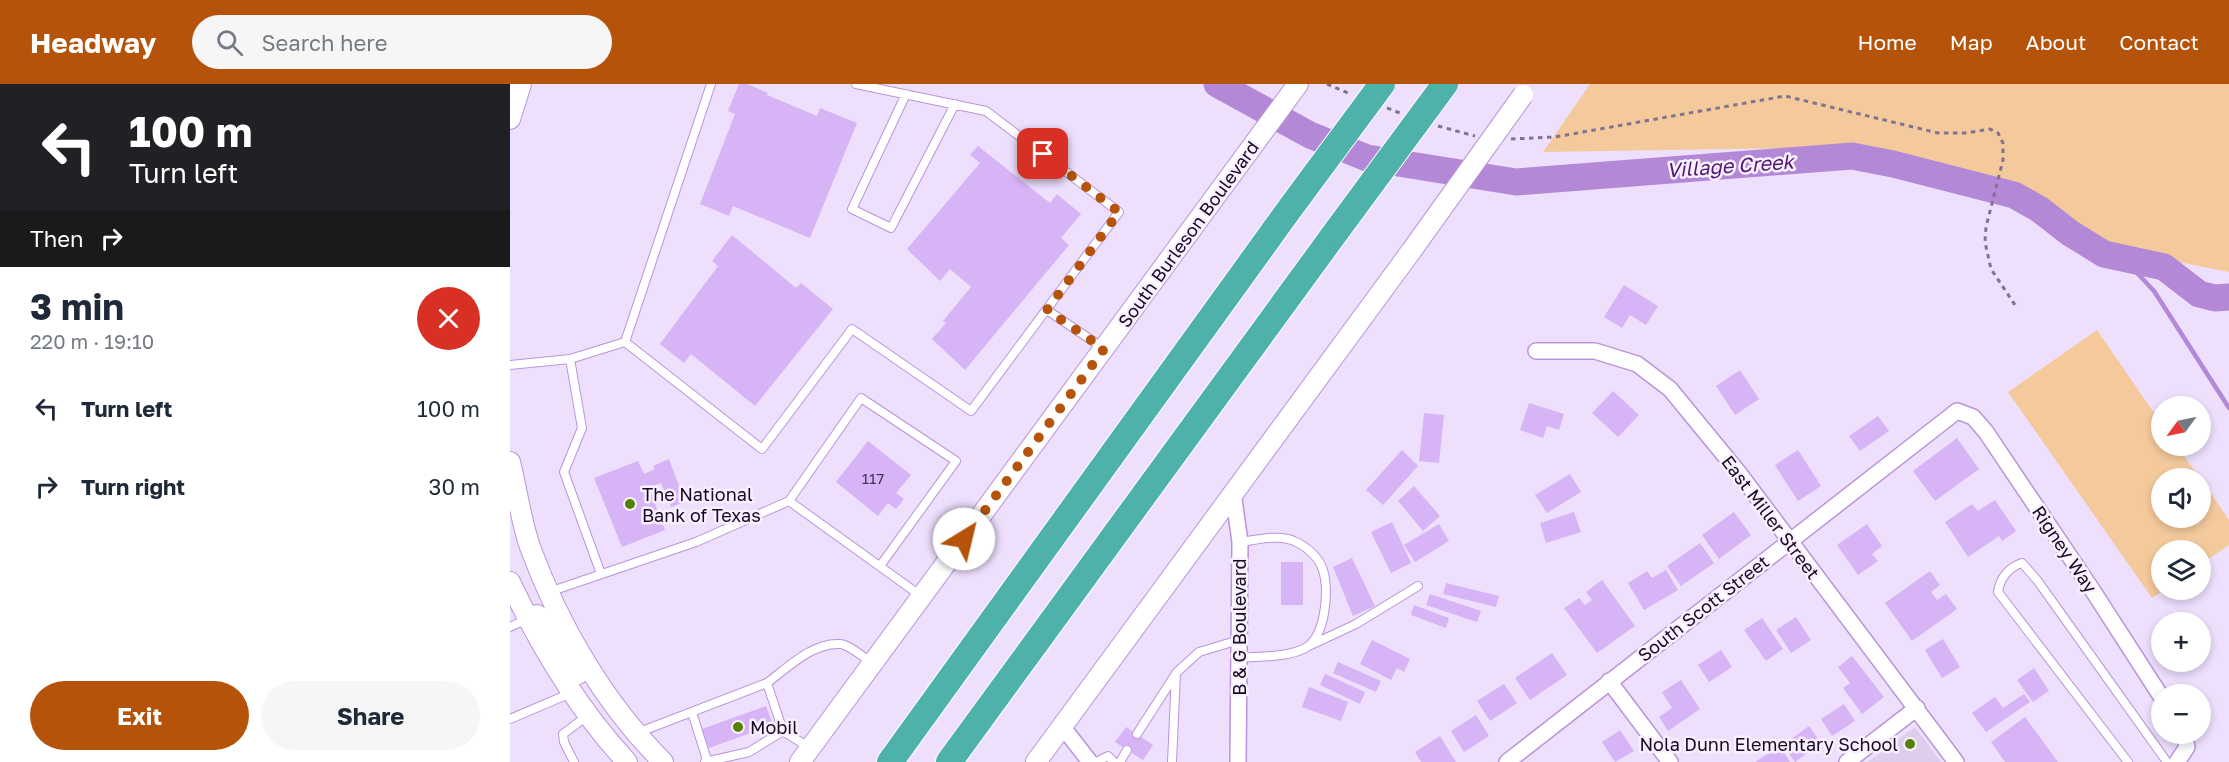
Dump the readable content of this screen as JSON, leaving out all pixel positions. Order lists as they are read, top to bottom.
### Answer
{
  "streets": {
    "main road": ["South Burleson Boulevard"],
    "street": [
      "East Miller Street",
      "Rigney Way",
      "South Scott Street",
      "B & G Boulevard"
    ]
  },
  "crossings": [
    ["East Miller Street", "South Scott Street"],
    ["Rigney Way", "South Scott Street"]
  ],
  "water": ["Village Creek"],
  "places": ["The National Bank of Texas", "Mobil", "Nola Dunn Elementary School"],
  "house_numbers": ["117"],
  "north": "bottom left",
  "page": {
    "header": "Headway",
    "search": "Search here",
    "nav": [
      "Home",
      "Map",
      "About",
      "Contact"
    ],
    "turn": ["100 m", "Turn left"],
    "then": "Then",
    "heading": ["3 min", "220 m · 19:10"],
    "list": [
      {
        "name": "Turn left",
        "value": "100 m"
      },
      {
        "name": "Turn right",
        "value": "30 m"
      }
    ],
    "map_buttons": ["+", "−"],
    "buttons": ["Exit", "Share"]
  }
}
